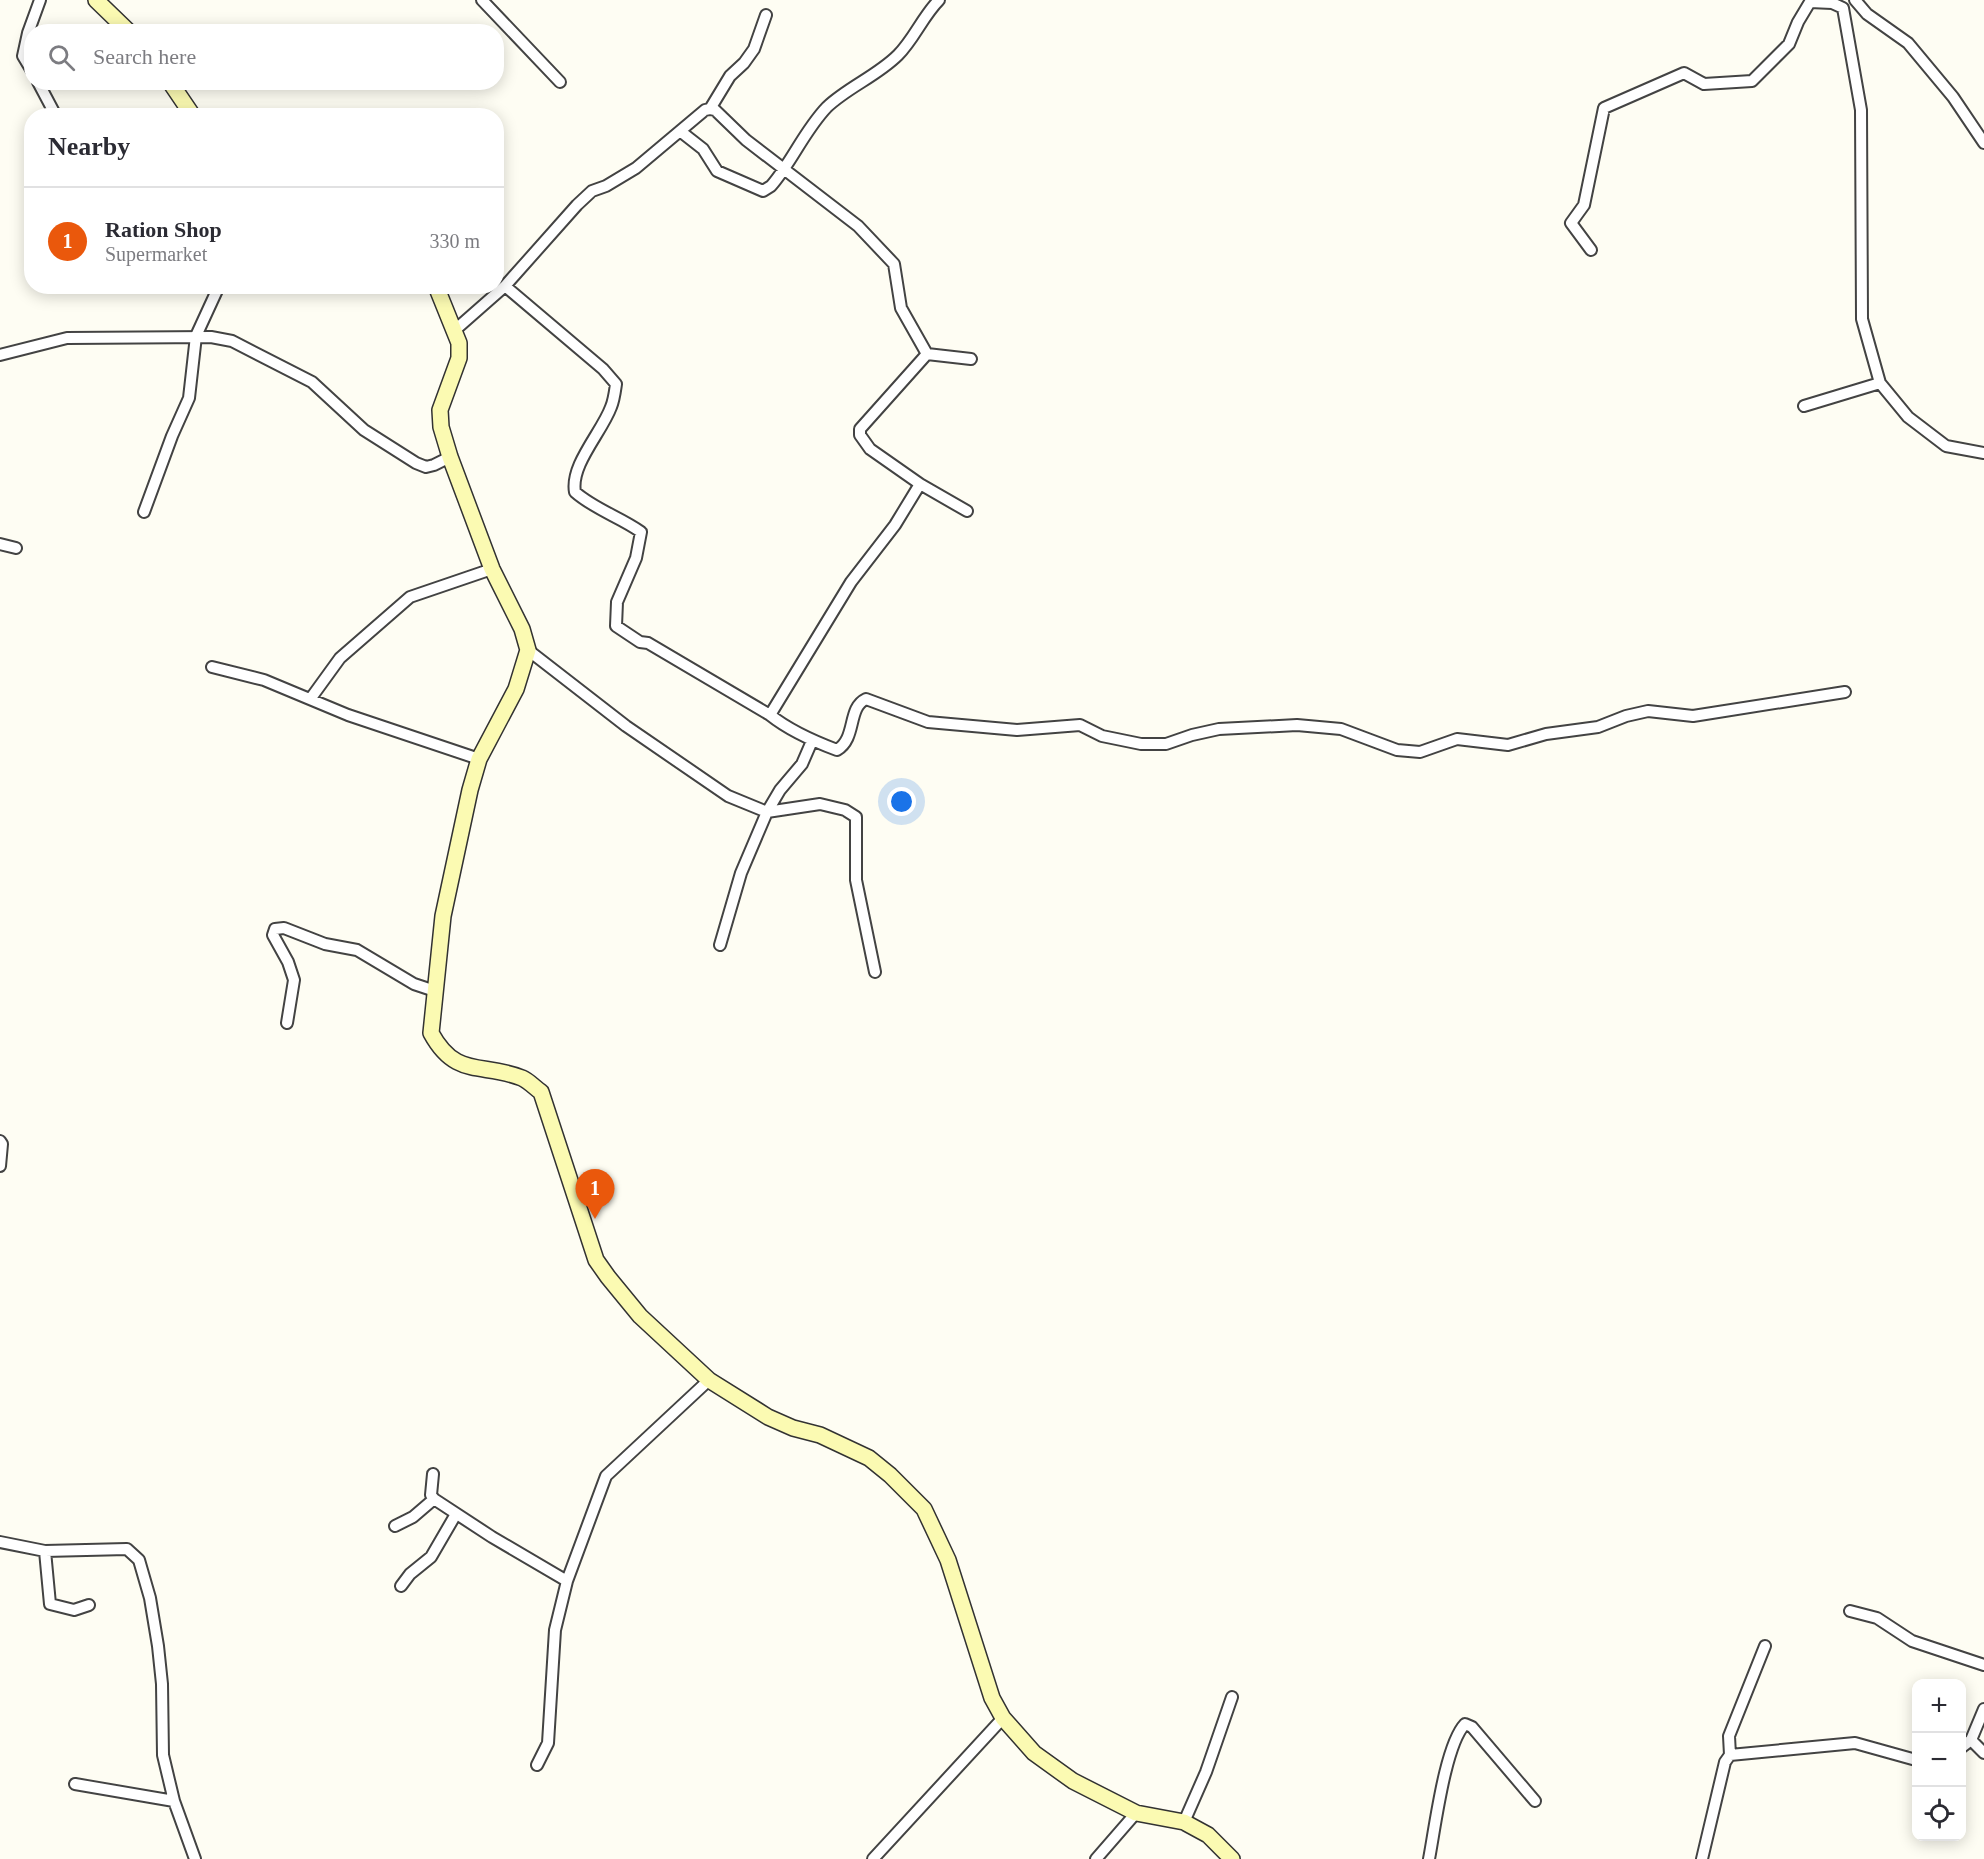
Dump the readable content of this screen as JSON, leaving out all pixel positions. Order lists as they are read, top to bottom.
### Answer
{
  "page": {
    "search": "Search here",
    "heading": "Nearby",
    "list": [
      {
        "mark": "1",
        "name": "Ration Shop",
        "note": "Supermarket",
        "value": "330 m"
      }
    ],
    "pins": "1",
    "map_buttons": ["+", "−"]
  }
}
